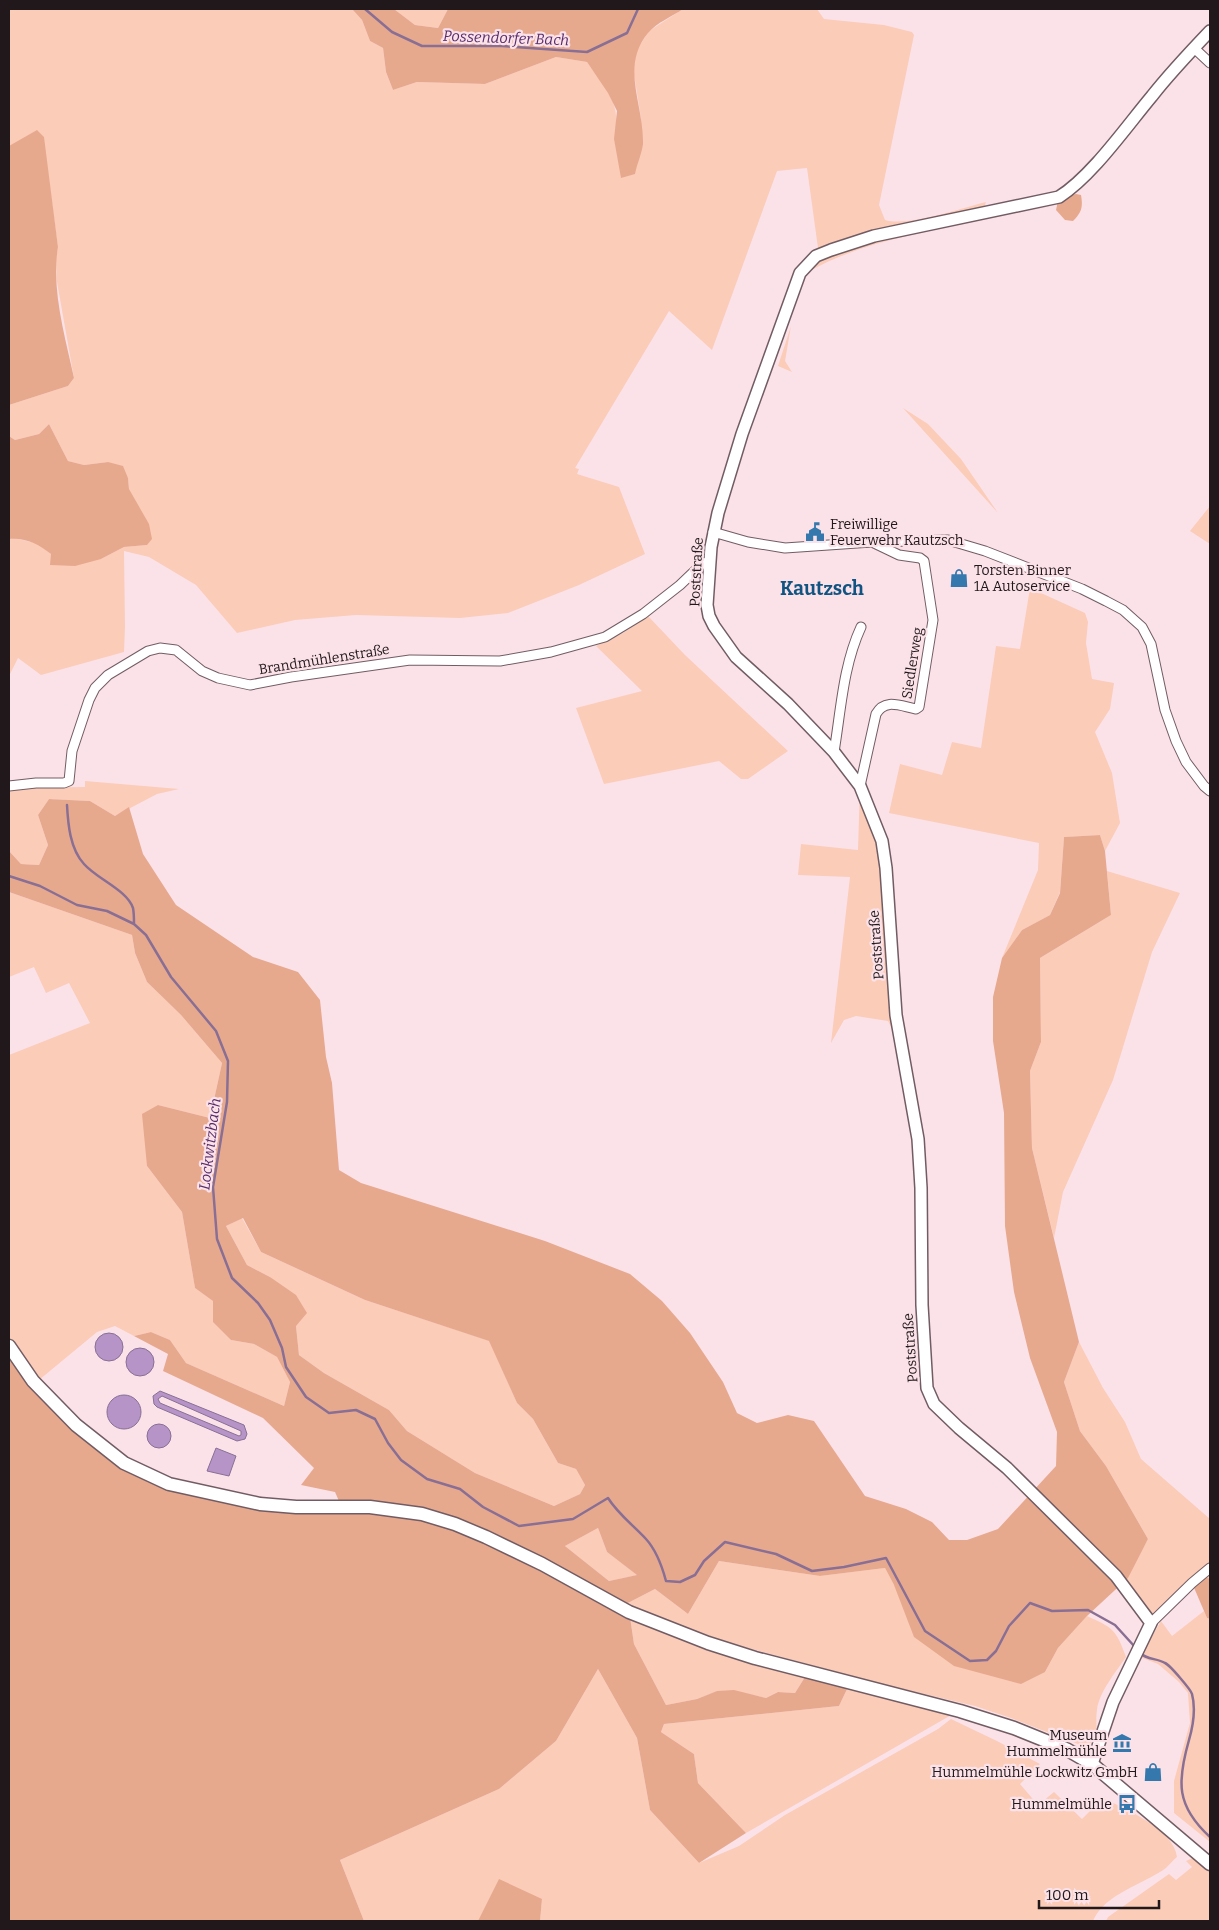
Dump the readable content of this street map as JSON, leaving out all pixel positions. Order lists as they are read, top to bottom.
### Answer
{
  "streets": {
    "street": ["Poststraße", "Brandmühlenstraße", "Siedlerweg"]
  },
  "crossings": [
    ["Poststraße", "Brandmühlenstraße"],
    ["Poststraße", "Siedlerweg"]
  ],
  "districts": ["Kautzsch"],
  "water": ["Possendorfer Bach", "Lockwitzbach"],
  "places": {
    "public building": ["Freiwillige Feuerwehr Kautzsch"],
    "shop": ["Torsten Binner 1A Autoservice", "Hummelmühle Lockwitz GmbH"],
    "museum": ["Museum Hummelmühle"],
    "bus stop": ["Hummelmühle"]
  },
  "scale_bar": "100 m"
}
